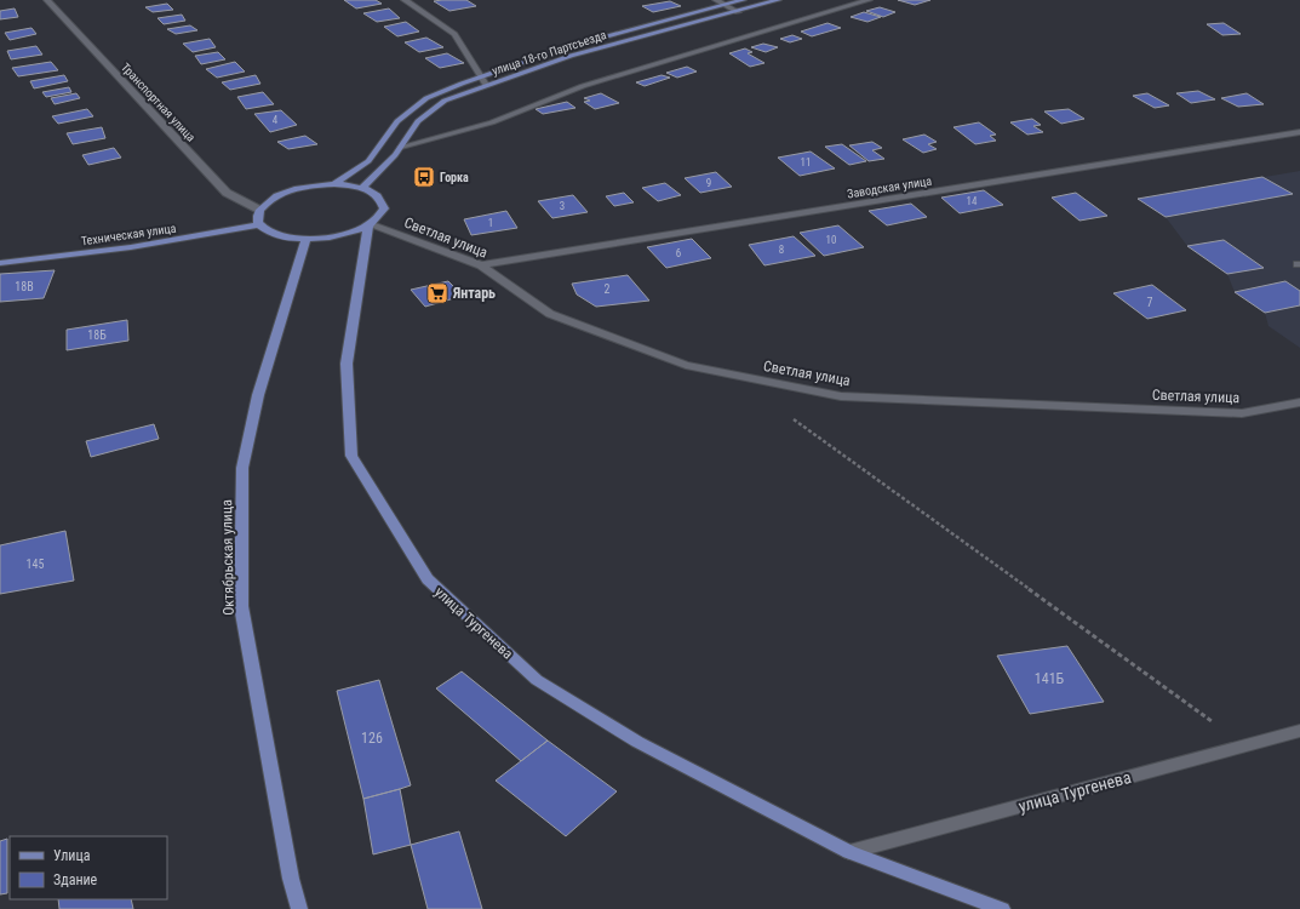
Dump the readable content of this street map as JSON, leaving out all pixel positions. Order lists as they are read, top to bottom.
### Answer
{
  "streets": {
    "main road": [
      "улица 18-го Партсъезда",
      "Техническая улица",
      "Октябрьская улица",
      "улица Тургенева"
    ],
    "street": ["Транспортная улица", "Заводская улица", "Светлая улица"]
  },
  "crossings": [
    ["Заводская улица", "Светлая улица"],
    ["Светлая улица", "улица Тургенева"]
  ],
  "places": {
    "bus stop": ["Горка"],
    "supermarket": ["Янтарь"]
  },
  "house_numbers": [
    "4",
    "11",
    "9",
    "14",
    "3",
    "1",
    "10",
    "8",
    "6",
    "18В",
    "2",
    "7",
    "18Б",
    "145",
    "141Б",
    "126"
  ],
  "legend": ["Улица", "Здание"]
}
